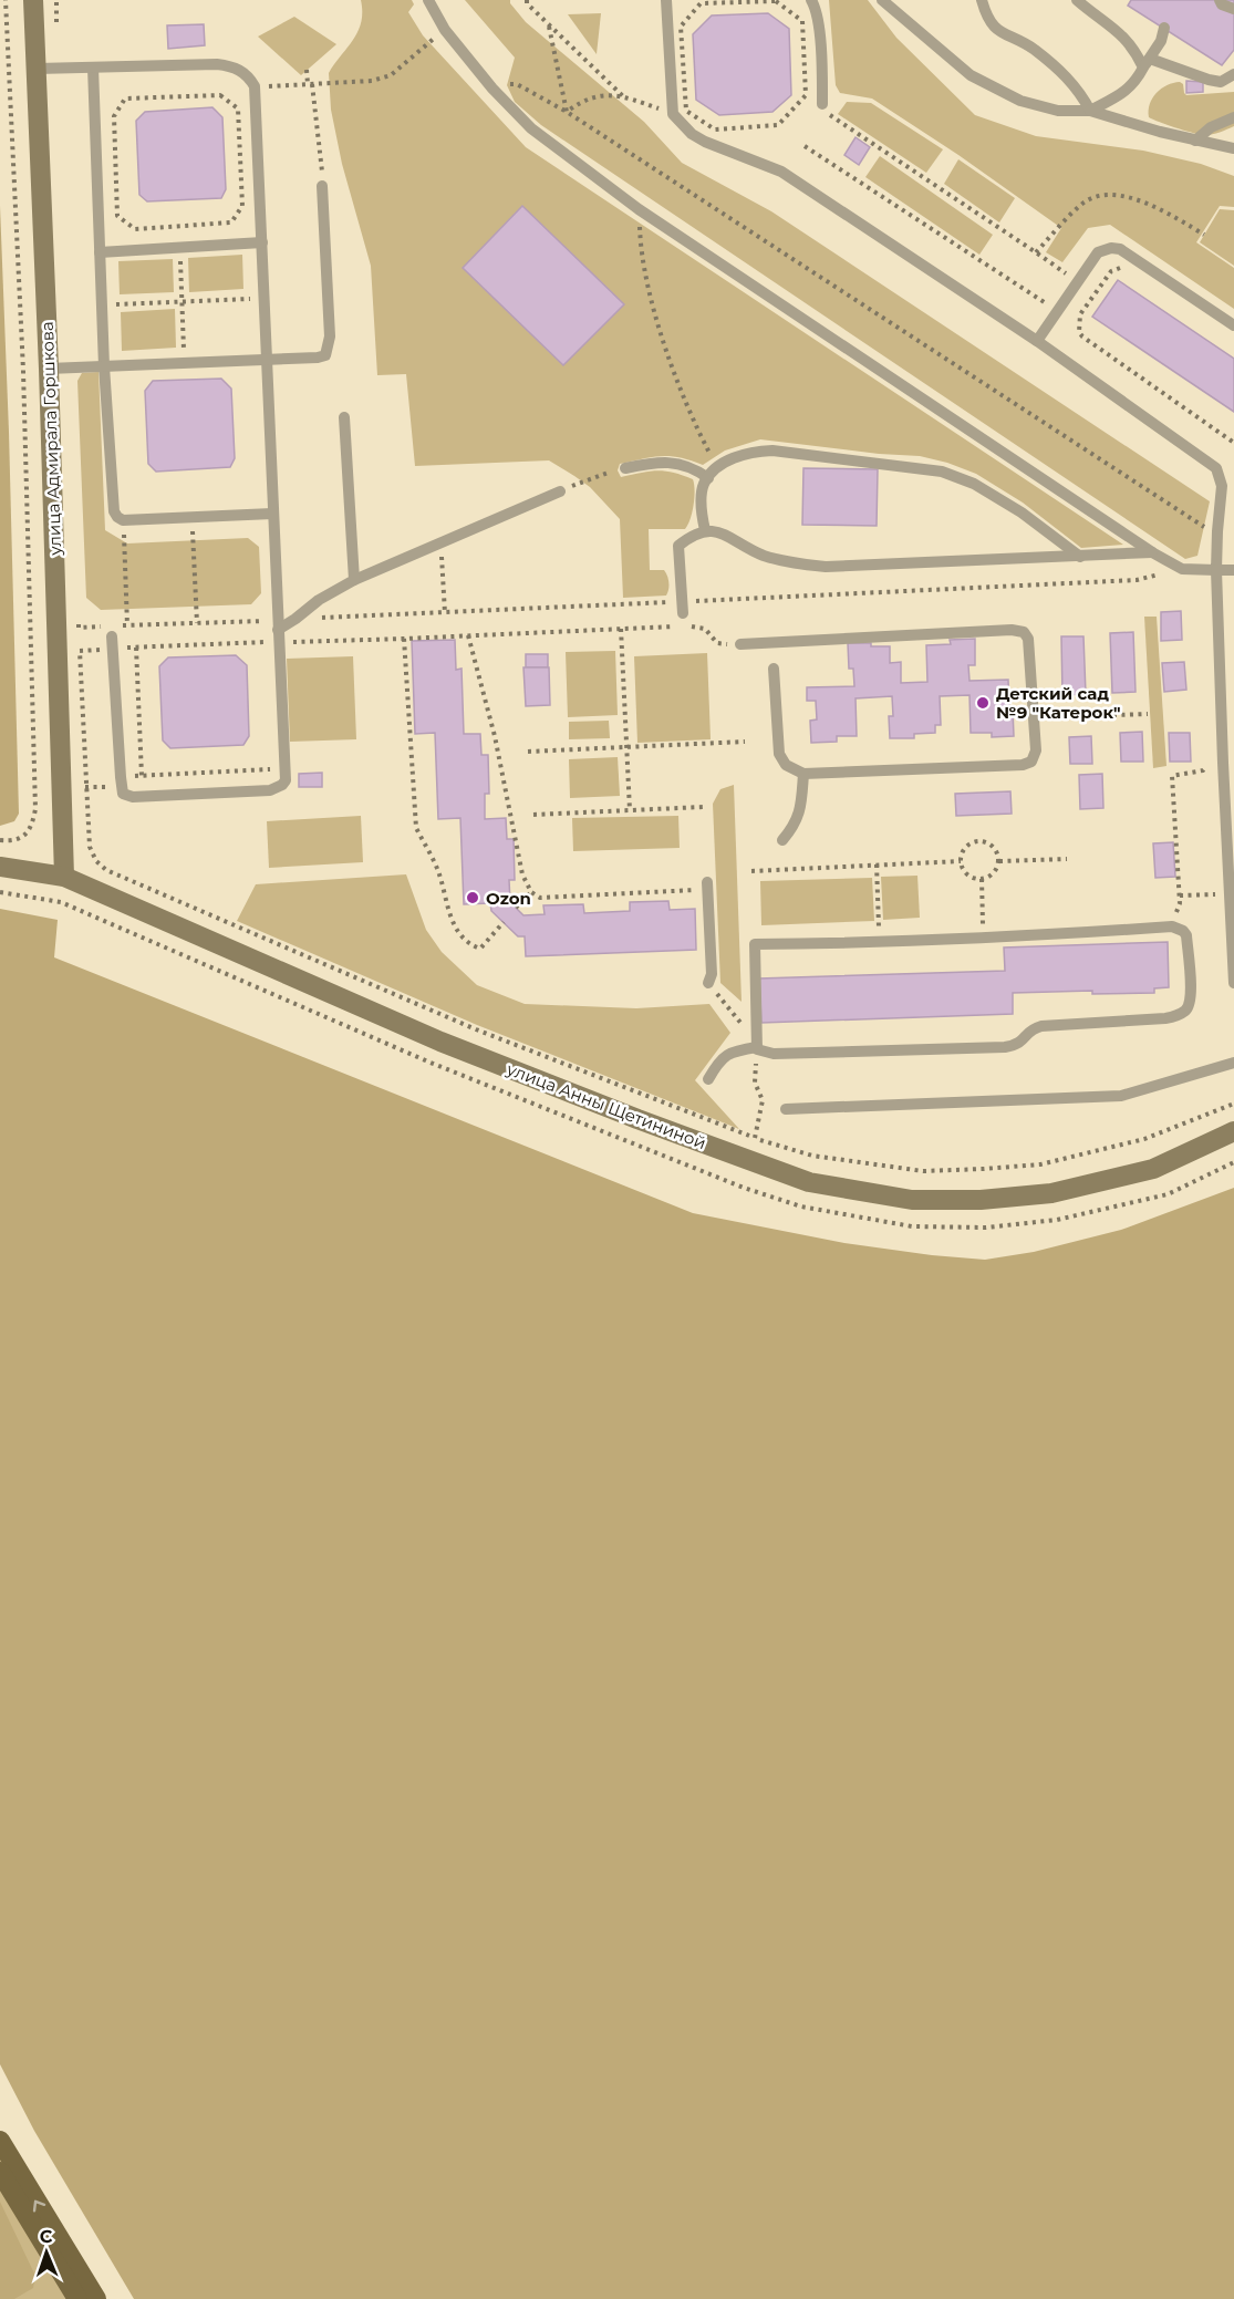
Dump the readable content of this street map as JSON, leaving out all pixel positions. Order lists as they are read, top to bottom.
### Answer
{
  "streets": {
    "main road": ["улица Адмирала Горшкова", "улица Анны Щетининой"]
  },
  "crossings": [
    ["улица Адмирала Горшкова", "улица Анны Щетининой"]
  ],
  "places": ["Детский сад №9 \"Катерок\"", "Ozon"],
  "north": "top"
}
